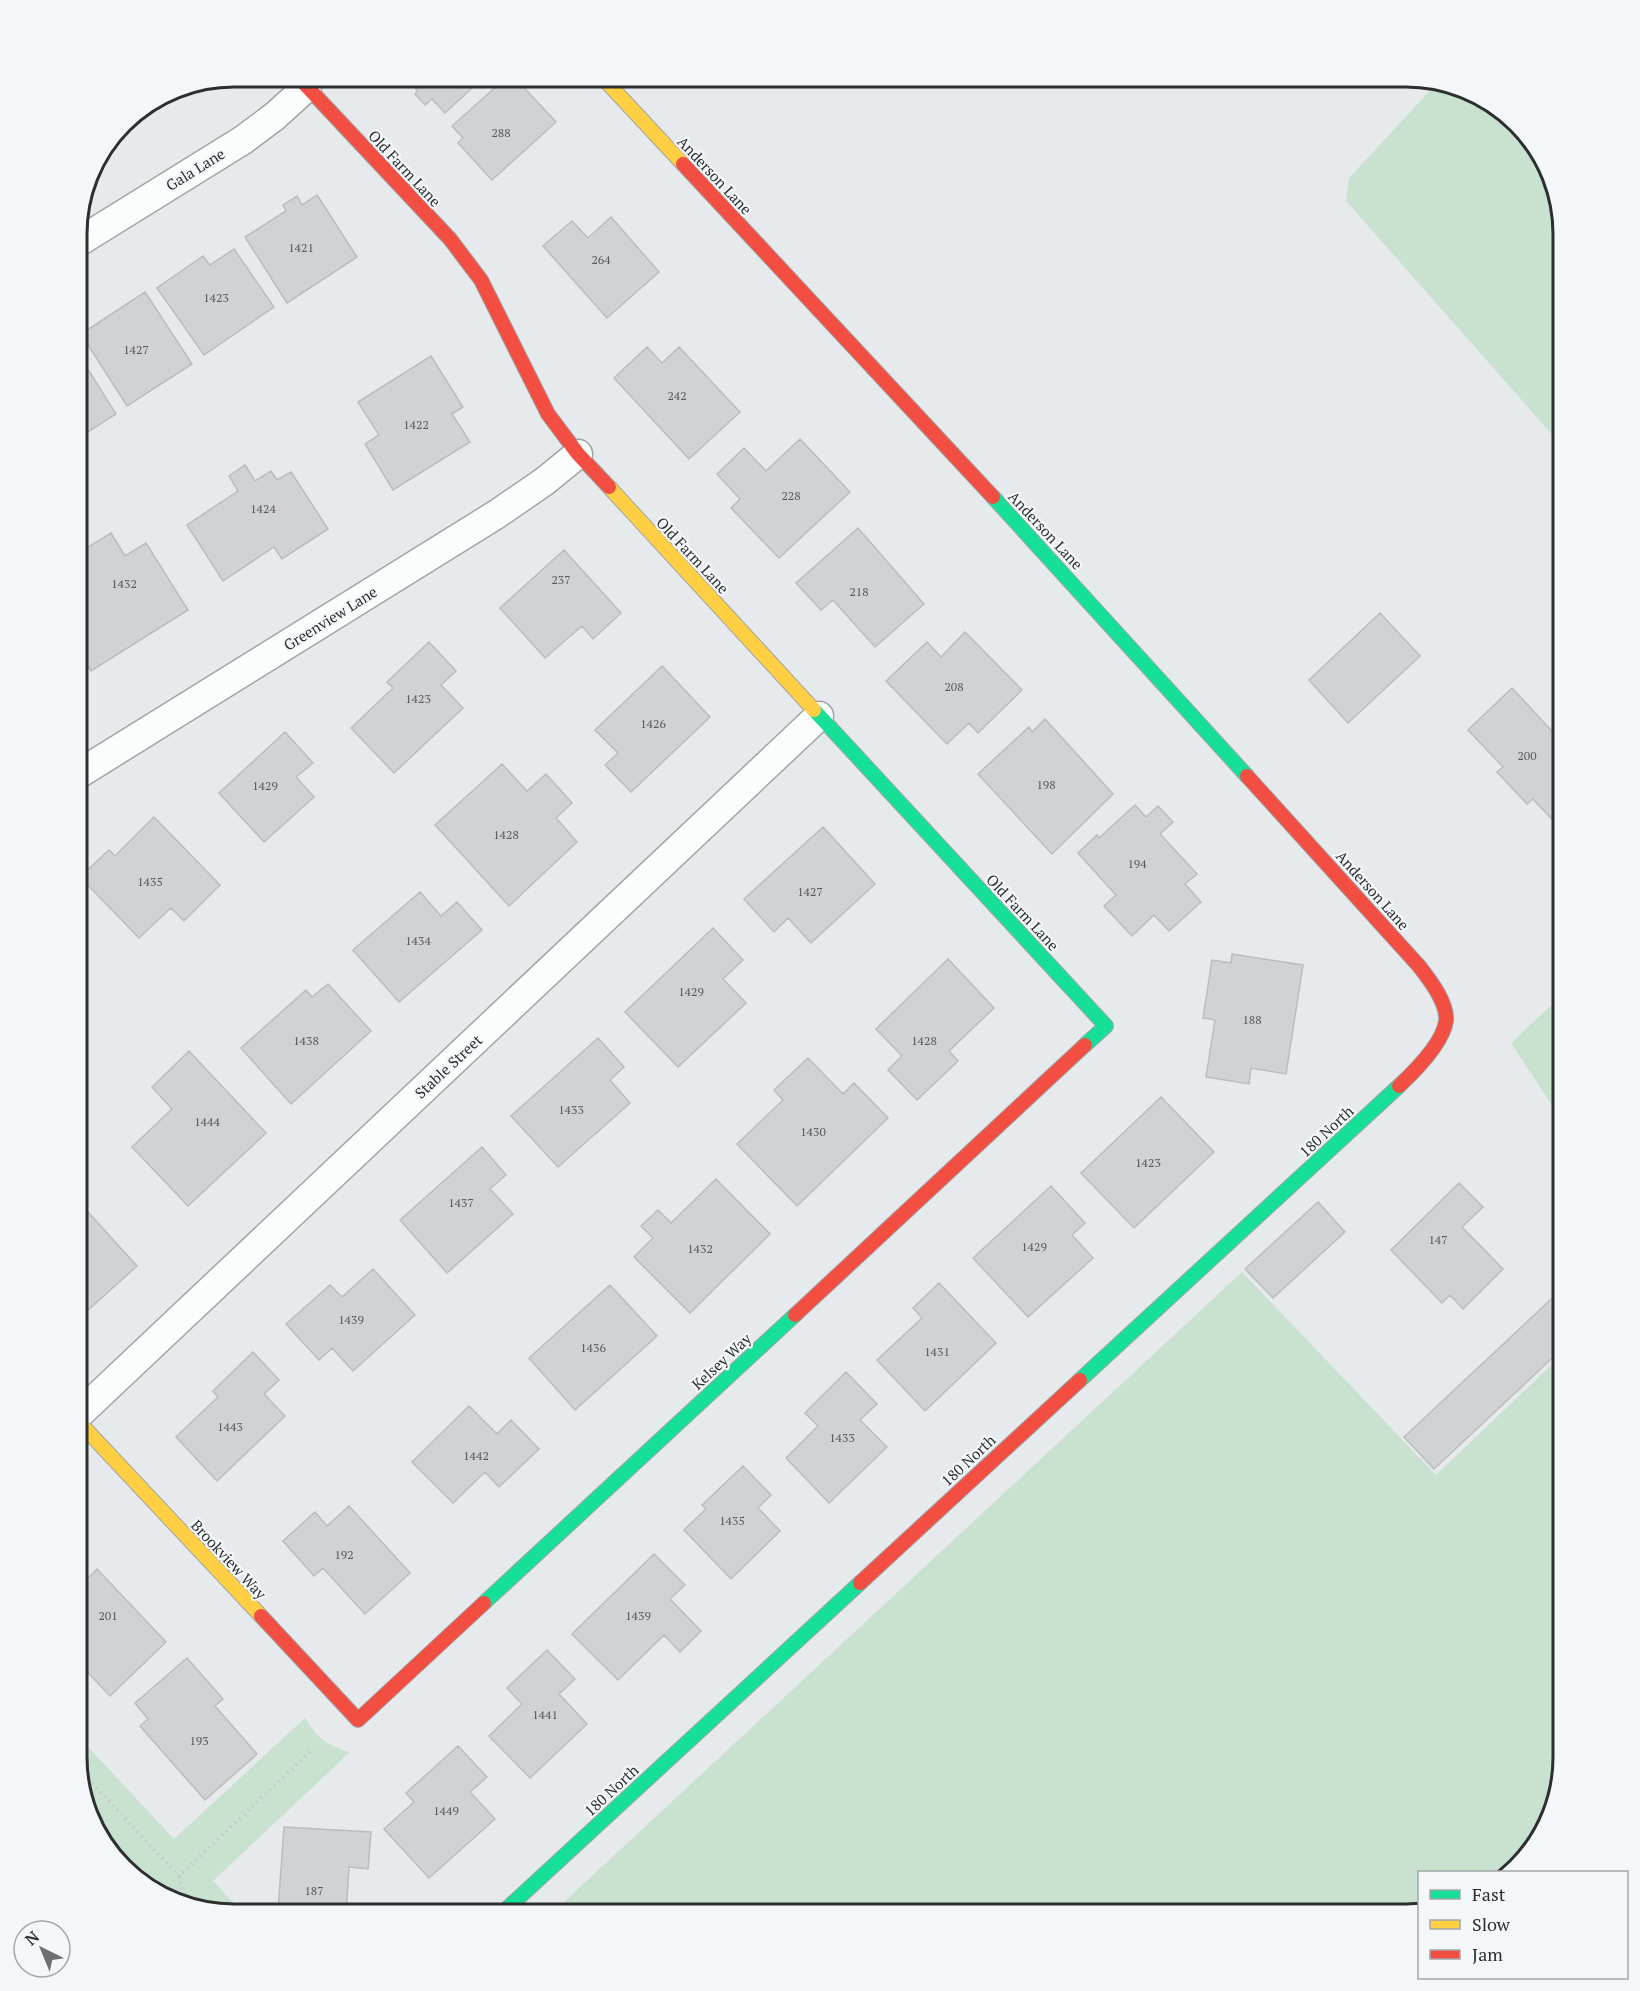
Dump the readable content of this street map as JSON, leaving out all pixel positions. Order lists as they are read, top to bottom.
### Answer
{
  "streets": {
    "street": [
      "Old Farm Lane",
      "Gala Lane",
      "Anderson Lane",
      "Greenview Lane",
      "Stable Street",
      "180 North",
      "Kelsey Way",
      "Brookview Way"
    ]
  },
  "crossings": [
    ["Old Farm Lane", "Greenview Lane"],
    ["Old Farm Lane", "Stable Street"],
    ["Old Farm Lane", "Kelsey Way"],
    ["Anderson Lane", "180 North"],
    ["Kelsey Way", "Brookview Way"]
  ],
  "house_numbers": [
    "288",
    "1421",
    "264",
    "1423",
    "1427",
    "242",
    "1422",
    "228",
    "1424",
    "237",
    "1432",
    "218",
    "208",
    "1423",
    "1426",
    "200",
    "198",
    "1429",
    "1428",
    "194",
    "1435",
    "1427",
    "1434",
    "1429",
    "188",
    "1438",
    "1428",
    "1433",
    "1444",
    "1430",
    "1423",
    "1437",
    "147",
    "1429",
    "1432",
    "1439",
    "1436",
    "1431",
    "1443",
    "1433",
    "1442",
    "1435",
    "192",
    "201",
    "1439",
    "1441",
    "193",
    "1449",
    "187"
  ],
  "legend": ["Fast", "Slow", "Jam"],
  "north": "top left"
}
